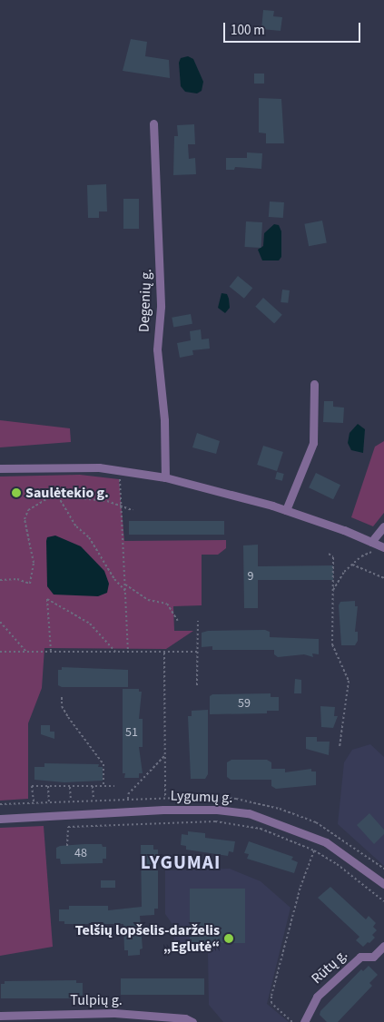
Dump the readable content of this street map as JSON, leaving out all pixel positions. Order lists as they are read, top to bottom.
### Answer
{
  "streets": {
    "street": [
      "Degenių g.",
      "Lygumų g.",
      "Rūtų g.",
      "Tulpių g."
    ]
  },
  "districts": ["LYGUMAI"],
  "places": ["Saulėtekio g.", "Telšių lopšelis-darželis „Eglutė“"],
  "house_numbers": [
    "9",
    "59",
    "51",
    "48"
  ],
  "scale_bar": "100 m"
}
